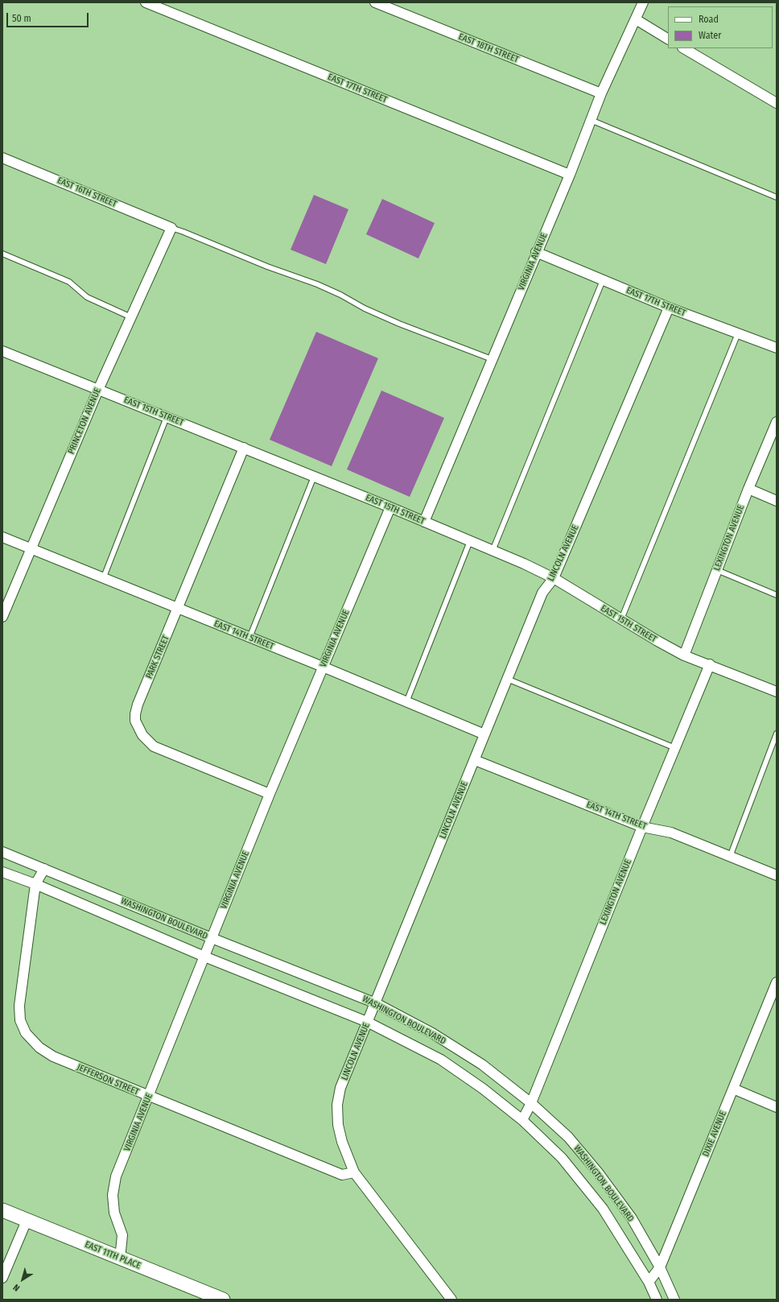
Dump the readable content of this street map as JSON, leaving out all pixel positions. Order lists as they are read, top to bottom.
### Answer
{
  "streets": {
    "street": [
      "EAST 18TH STREET",
      "EAST 17TH STREET",
      "EAST 16TH STREET",
      "VIRGINIA AVENUE",
      "EAST 15TH STREET",
      "PRINCETON AVENUE",
      "LEXINGTON AVENUE",
      "LINCOLN AVENUE",
      "EAST 14TH STREET",
      "PARK STREET",
      "WASHINGTON BOULEVARD",
      "JEFFERSON STREET",
      "DIXIE AVENUE",
      "EAST 11TH PLACE"
    ]
  },
  "crossings": [
    ["EAST 18TH STREET", "VIRGINIA AVENUE"],
    ["EAST 17TH STREET", "VIRGINIA AVENUE"],
    ["EAST 17TH STREET", "LINCOLN AVENUE"],
    ["EAST 16TH STREET", "PRINCETON AVENUE"],
    ["VIRGINIA AVENUE", "EAST 15TH STREET"],
    ["VIRGINIA AVENUE", "EAST 14TH STREET"],
    ["VIRGINIA AVENUE", "PARK STREET"],
    ["VIRGINIA AVENUE", "WASHINGTON BOULEVARD"],
    ["VIRGINIA AVENUE", "JEFFERSON STREET"],
    ["VIRGINIA AVENUE", "EAST 11TH PLACE"],
    ["EAST 15TH STREET", "PRINCETON AVENUE"],
    ["EAST 15TH STREET", "LEXINGTON AVENUE"],
    ["EAST 15TH STREET", "LINCOLN AVENUE"],
    ["EAST 15TH STREET", "PARK STREET"],
    ["PRINCETON AVENUE", "EAST 14TH STREET"],
    ["LEXINGTON AVENUE", "EAST 14TH STREET"],
    ["LEXINGTON AVENUE", "WASHINGTON BOULEVARD"],
    ["LINCOLN AVENUE", "EAST 14TH STREET"],
    ["LINCOLN AVENUE", "WASHINGTON BOULEVARD"],
    ["LINCOLN AVENUE", "JEFFERSON STREET"],
    ["EAST 14TH STREET", "PARK STREET"],
    ["WASHINGTON BOULEVARD", "JEFFERSON STREET"],
    ["WASHINGTON BOULEVARD", "DIXIE AVENUE"]
  ],
  "legend": ["Road", "Water"],
  "scale_bar": "50 m",
  "north": "bottom left"
}
